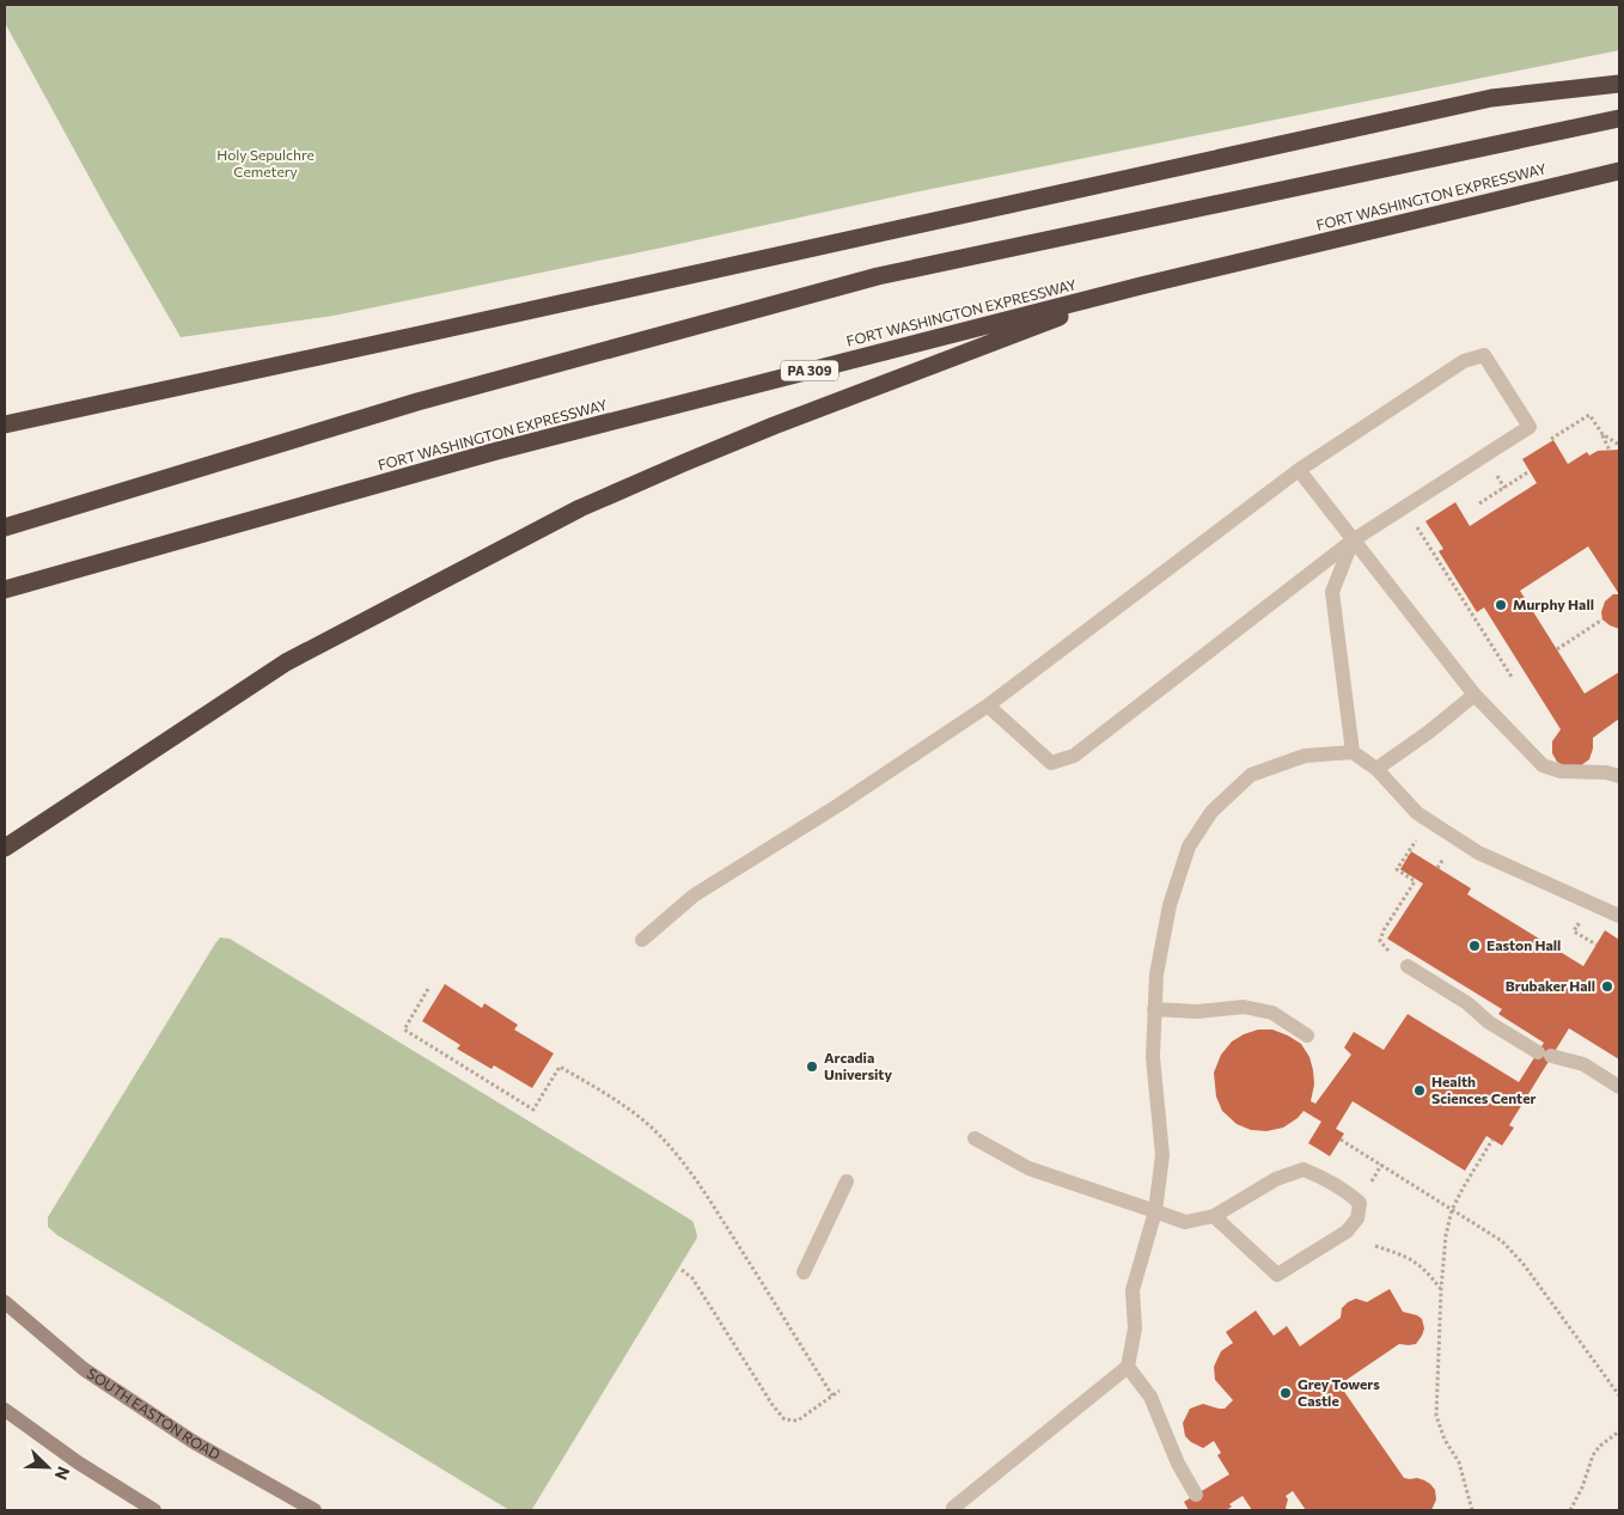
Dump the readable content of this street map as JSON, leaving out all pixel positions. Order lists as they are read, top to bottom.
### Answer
{
  "streets": {
    "highway": ["FORT WASHINGTON EXPRESSWAY", "PA 309"],
    "main road": ["SOUTH EASTON ROAD"]
  },
  "parks": ["Holy Sepulchre Cemetery"],
  "places": [
    "Murphy Hall",
    "Easton Hall",
    "Brubaker Hall",
    "Arcadia University",
    "Health Sciences Center",
    "Grey Towers Castle"
  ],
  "north": "bottom right"
}
